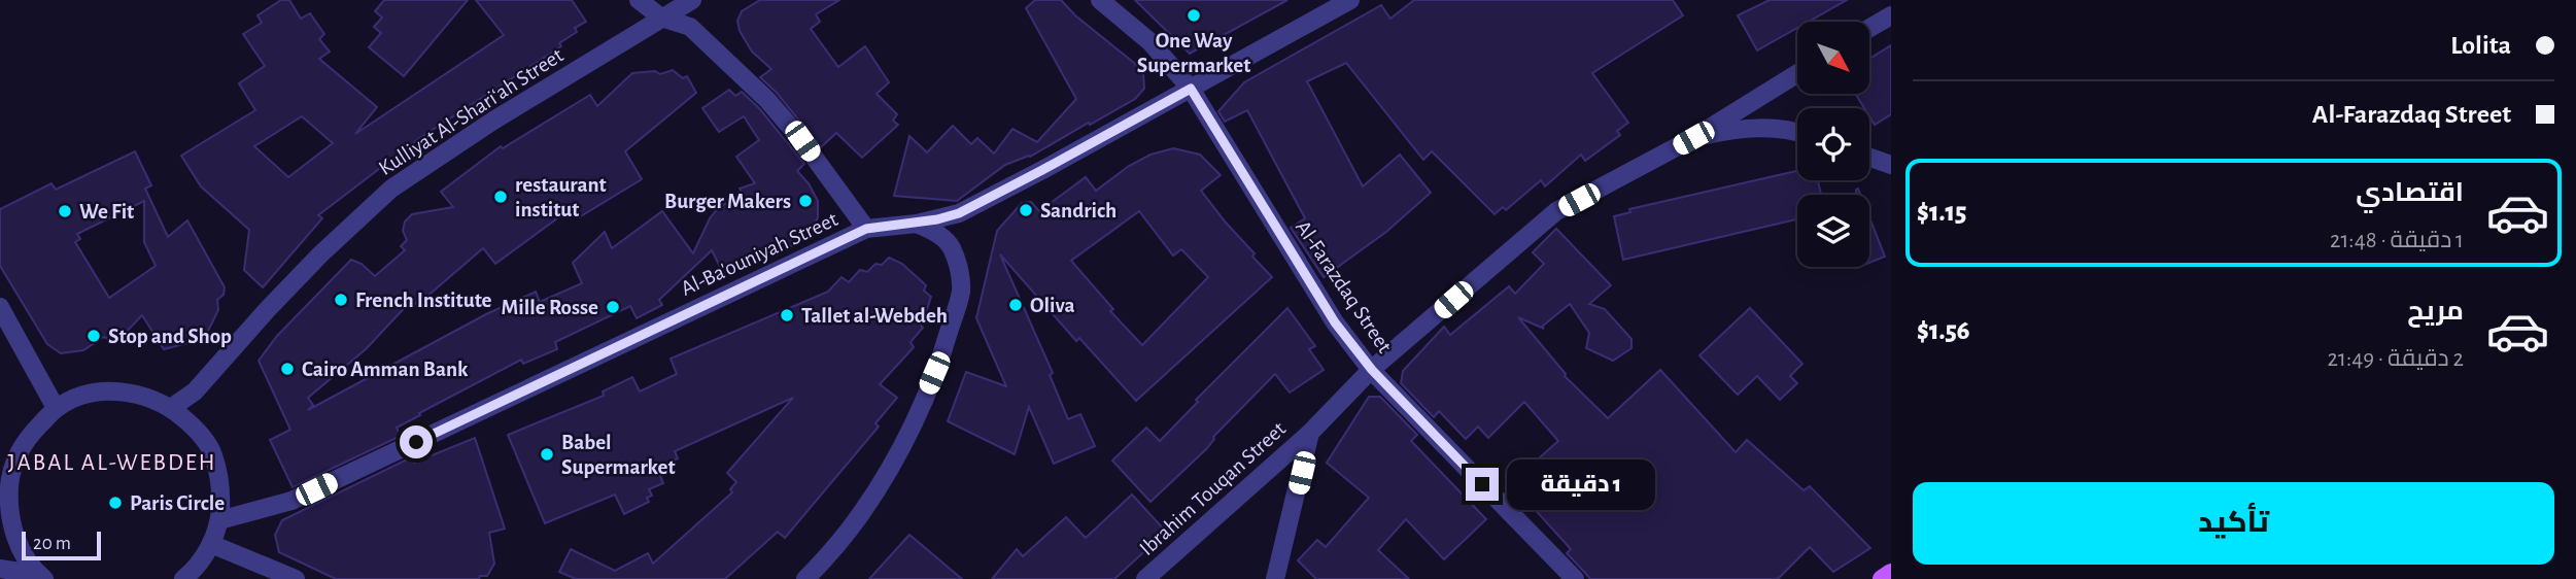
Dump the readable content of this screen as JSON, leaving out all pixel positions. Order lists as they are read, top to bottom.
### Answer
{
  "streets": {
    "street": [
      "Kulliyat Al-Shariʻah Street",
      "Al-Ba'ouniyah Street",
      "Al-Farazdaq Street",
      "Ibrahim Touqan Street"
    ]
  },
  "crossings": [
    ["Al-Ba'ouniyah Street", "Al-Farazdaq Street"],
    ["Al-Farazdaq Street", "Ibrahim Touqan Street"]
  ],
  "districts": ["JABAL AL-WEBDEH"],
  "places": [
    "One Way Supermarket",
    "restaurant institut",
    "Burger Makers",
    "Sandrich",
    "We Fit",
    "French Institute",
    "Oliva",
    "Mille Rosse",
    "Tallet al-Webdeh",
    "Stop and Shop",
    "Cairo Amman Bank",
    "Babel Supermarket",
    "Paris Circle"
  ],
  "scale_bar": "20 m",
  "north": "bottom right",
  "page": {
    "banner": ["Lolita", "Al-Farazdaq Street"],
    "list": [
      {
        "name": "اقتصادي",
        "note": "1 دقيقة · 21:48",
        "value": "$1.15"
      },
      {
        "name": "مريح",
        "note": "2 دقيقة · 21:49",
        "value": "$1.56"
      }
    ],
    "bubble": "1 دقيقة",
    "buttons": "تأكيد",
    "scale": "20 m"
  }
}
